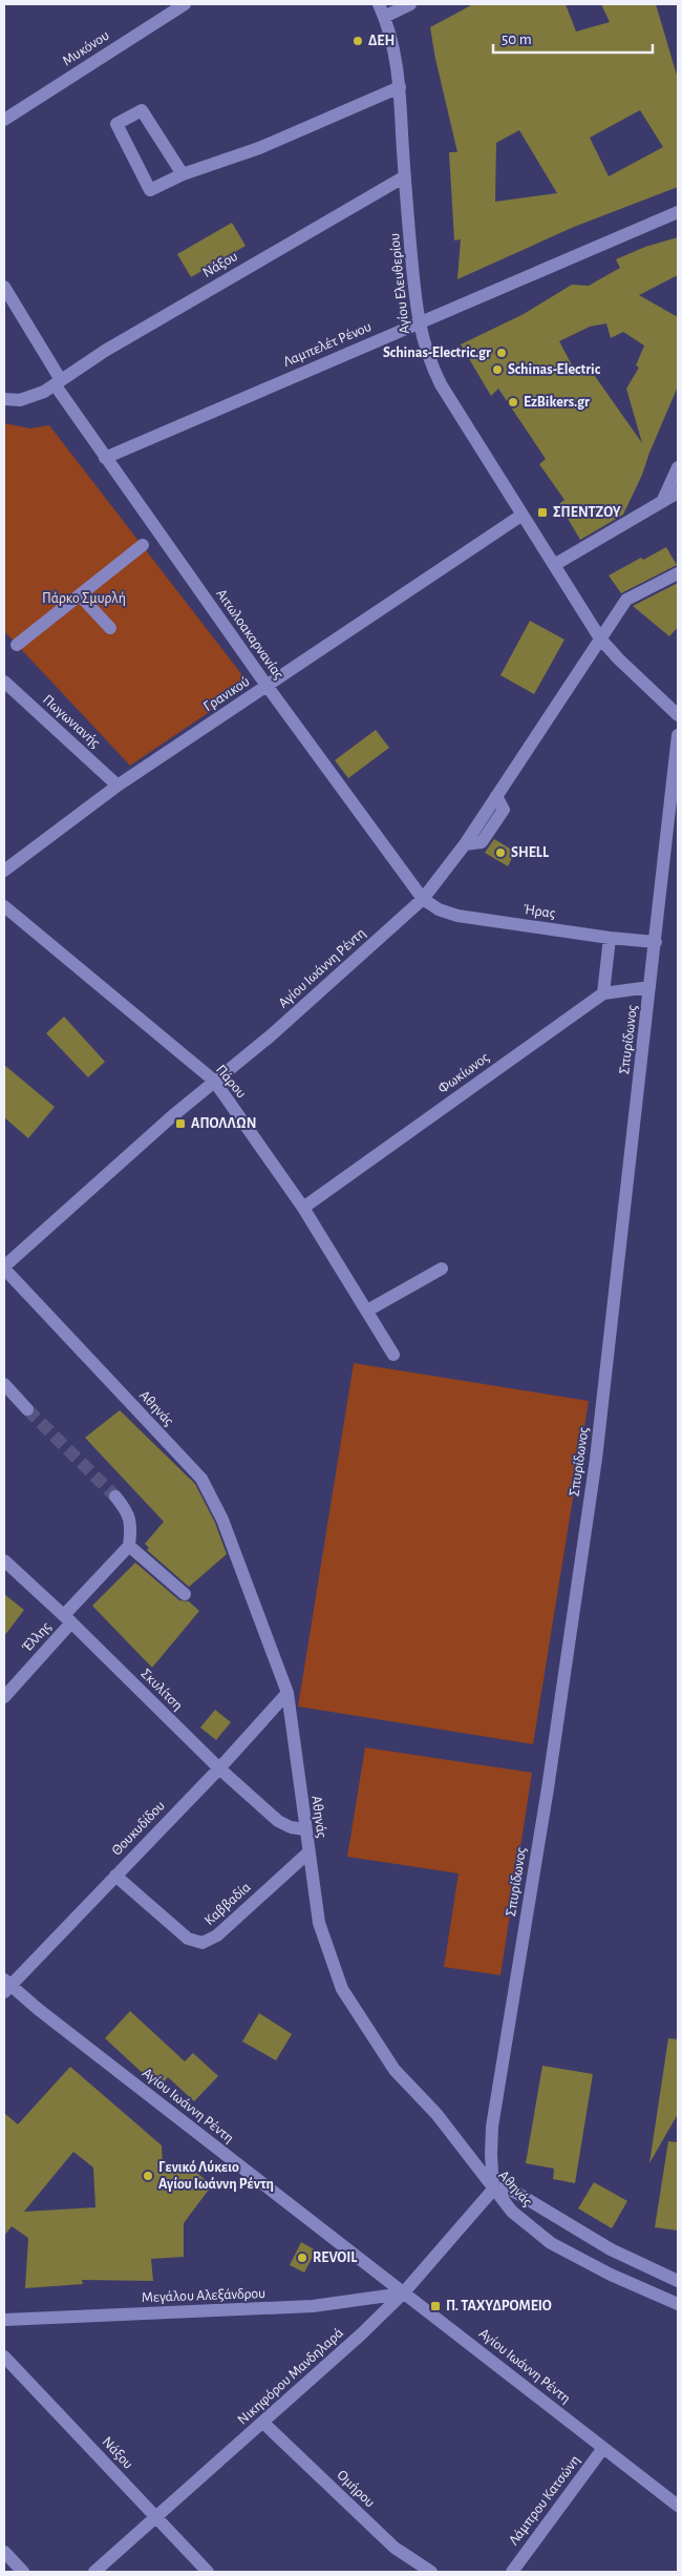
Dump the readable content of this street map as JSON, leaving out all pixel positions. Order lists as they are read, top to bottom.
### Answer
{
  "streets": {
    "street": [
      "Μυκόνου",
      "Νάξου",
      "Αγίου Ελευθερίου",
      "Λαμπελέτ Ρένου",
      "Αιτωλοακαρνανίας",
      "Γρανικού",
      "Πωγωνιανής",
      "Ήρας",
      "Αγίου Ιωάννη Ρέντη",
      "Σπυρίδωνος",
      "Φωκίωνος",
      "Πάρου",
      "Αθηνάς",
      "Έλλης",
      "Σκυλίτση",
      "Θουκυδίδου",
      "Καββαδία",
      "Μεγάλου Αλεξάνδρου",
      "Νικηφόρου Μανδηλαρά",
      "Ομήρου",
      "Λάμπρου Κατσώνη"
    ]
  },
  "crossings": [
    ["Νάξου", "Αγίου Ελευθερίου"],
    ["Νάξου", "Αιτωλοακαρνανίας"],
    ["Νάξου", "Νικηφόρου Μανδηλαρά"],
    ["Αγίου Ελευθερίου", "Λαμπελέτ Ρένου"],
    ["Αγίου Ελευθερίου", "Γρανικού"],
    ["Αγίου Ελευθερίου", "Αγίου Ιωάννη Ρέντη"],
    ["Λαμπελέτ Ρένου", "Αιτωλοακαρνανίας"],
    ["Αιτωλοακαρνανίας", "Γρανικού"],
    ["Αιτωλοακαρνανίας", "Ήρας"],
    ["Αιτωλοακαρνανίας", "Αγίου Ιωάννη Ρέντη"],
    ["Γρανικού", "Πωγωνιανής"],
    ["Ήρας", "Αγίου Ιωάννη Ρέντη"],
    ["Ήρας", "Σπυρίδωνος"],
    ["Αγίου Ιωάννη Ρέντη", "Πάρου"],
    ["Αγίου Ιωάννη Ρέντη", "Αθηνάς"],
    ["Αγίου Ιωάννη Ρέντη", "Θουκυδίδου"],
    ["Αγίου Ιωάννη Ρέντη", "Μεγάλου Αλεξάνδρου"],
    ["Αγίου Ιωάννη Ρέντη", "Νικηφόρου Μανδηλαρά"],
    ["Αγίου Ιωάννη Ρέντη", "Λάμπρου Κατσώνη"],
    ["Σπυρίδωνος", "Φωκίωνος"],
    ["Σπυρίδωνος", "Αθηνάς"],
    ["Σπυρίδωνος", "Νικηφόρου Μανδηλαρά"],
    ["Φωκίωνος", "Πάρου"],
    ["Αθηνάς", "Σκυλίτση"],
    ["Αθηνάς", "Θουκυδίδου"],
    ["Αθηνάς", "Καββαδία"],
    ["Αθηνάς", "Νικηφόρου Μανδηλαρά"],
    ["Έλλης", "Σκυλίτση"],
    ["Σκυλίτση", "Θουκυδίδου"],
    ["Θουκυδίδου", "Καββαδία"],
    ["Μεγάλου Αλεξάνδρου", "Νικηφόρου Μανδηλαρά"],
    ["Νικηφόρου Μανδηλαρά", "Ομήρου"]
  ],
  "parks": ["Πάρκο Σµυρλή"],
  "places": {
    "other": [
      "ΔΕΗ",
      "Schinas-Electric.gr",
      "Schinas-Electric",
      "EzBikers.gr",
      "SHELL",
      "Γενικό Λύκειο Αγίου Ιωάννη Ρέντη",
      "REVOIL"
    ],
    "transit": ["ΣΠΕΝΤΖΟΥ", "ΑΠΟΛΛΩΝ", "Π. ΤΑΧΥΔΡΟΜΕΙΟ"]
  },
  "scale_bar": "50 m"
}
